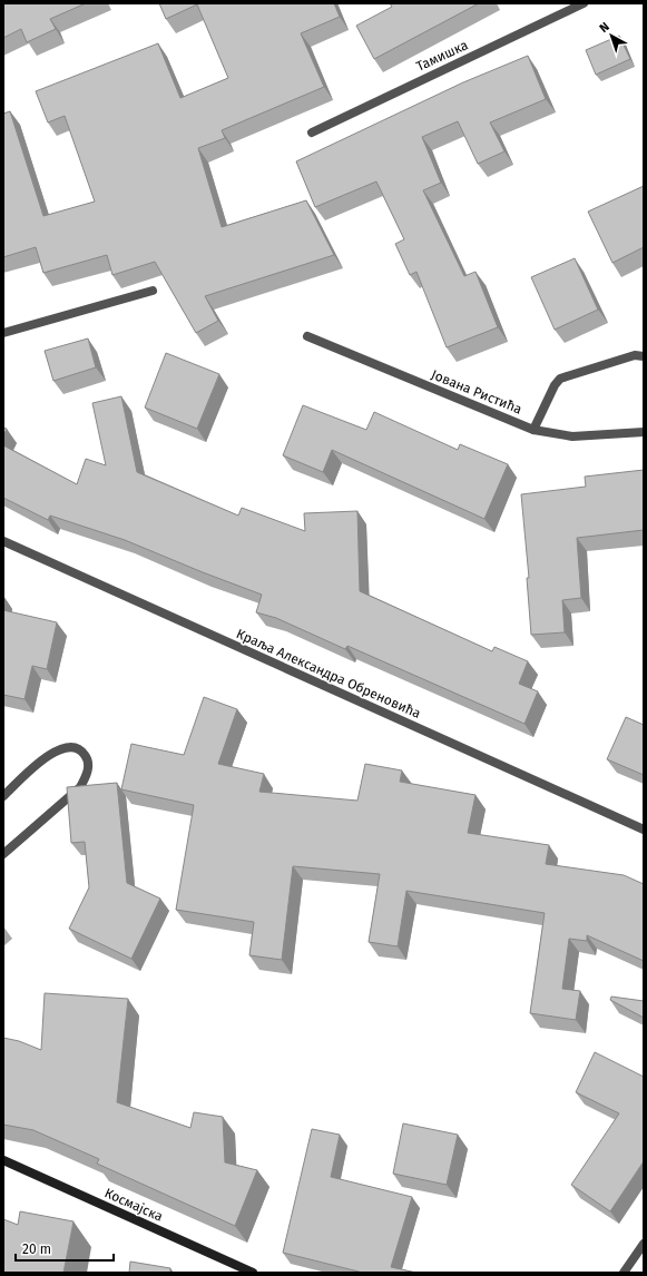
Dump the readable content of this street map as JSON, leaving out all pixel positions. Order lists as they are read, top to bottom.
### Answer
{
  "streets": {
    "street": [
      "Тамишка",
      "Јована Ристића",
      "Краља Александра Обреновића",
      "Космајска"
    ]
  },
  "scale_bar": "20 m",
  "north": "top left"
}
